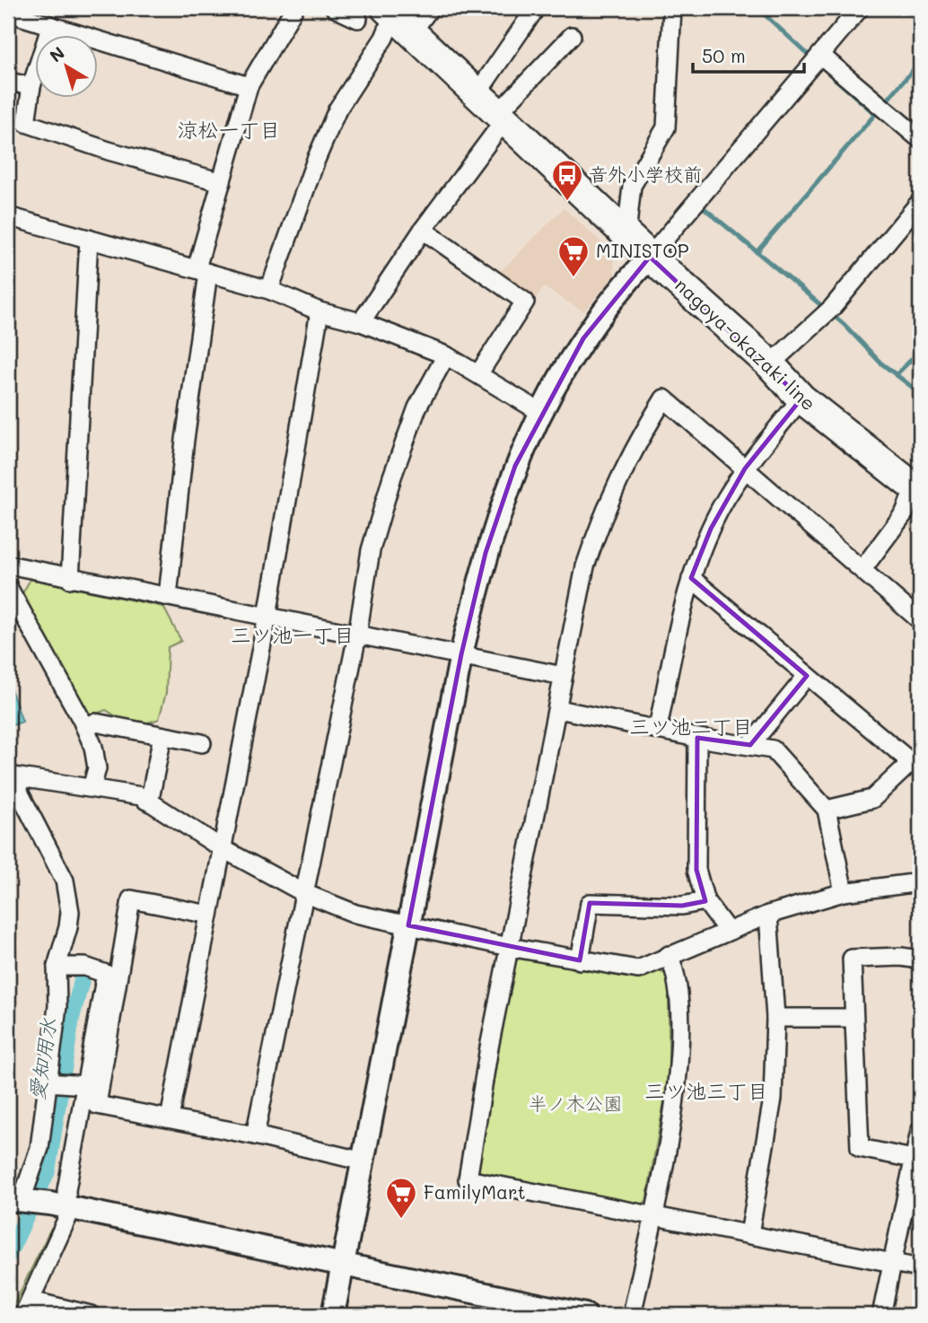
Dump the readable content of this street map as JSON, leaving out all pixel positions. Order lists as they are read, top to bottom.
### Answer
{
  "streets": {
    "main road": ["nagoya-okazaki line"]
  },
  "districts": [
    "涼松一丁目",
    "三ツ池一丁目",
    "三ツ池二丁目",
    "三ツ池三丁目"
  ],
  "water": ["愛知用水"],
  "parks": ["半ノ木公園"],
  "places": {
    "bus stop": ["音外小学校前"],
    "supermarket": ["MINISTOP", "FamilyMart"]
  },
  "scale_bar": "50 m",
  "north": "top left"
}
